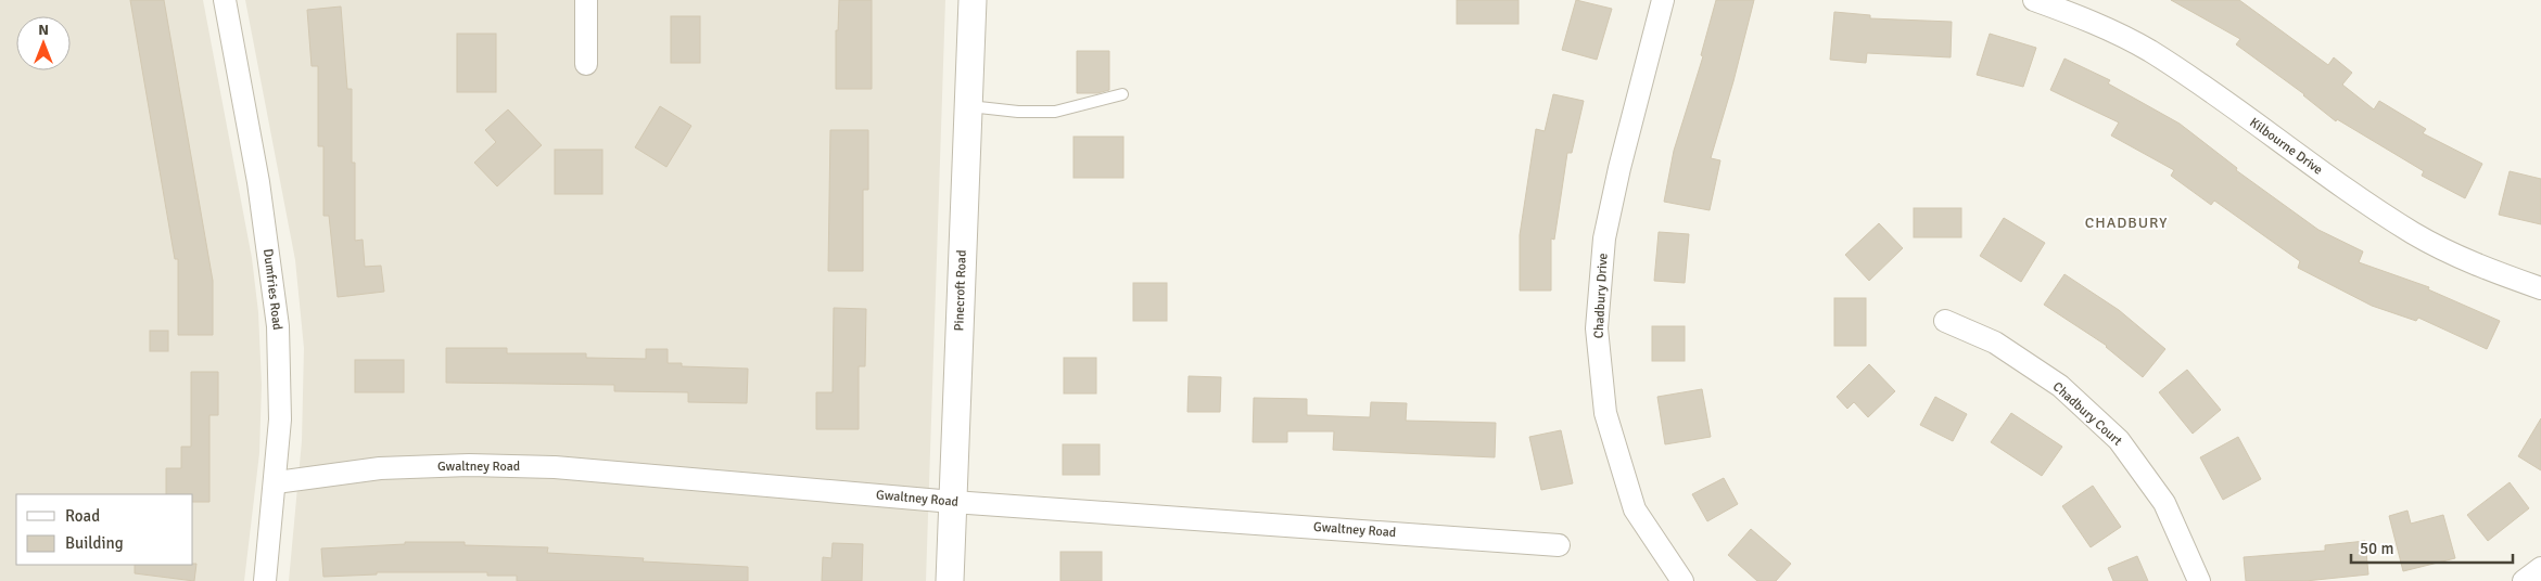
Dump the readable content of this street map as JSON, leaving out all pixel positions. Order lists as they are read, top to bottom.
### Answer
{
  "streets": {
    "street": [
      "Kilbourne Drive",
      "Dumfries Road",
      "Pinecroft Road",
      "Chadbury Drive",
      "Chadbury Court",
      "Gwaltney Road"
    ]
  },
  "crossings": [
    ["Dumfries Road", "Gwaltney Road"],
    ["Pinecroft Road", "Gwaltney Road"]
  ],
  "districts": ["CHADBURY"],
  "legend": ["Road", "Building"],
  "scale_bar": "50 m",
  "north": "top"
}
